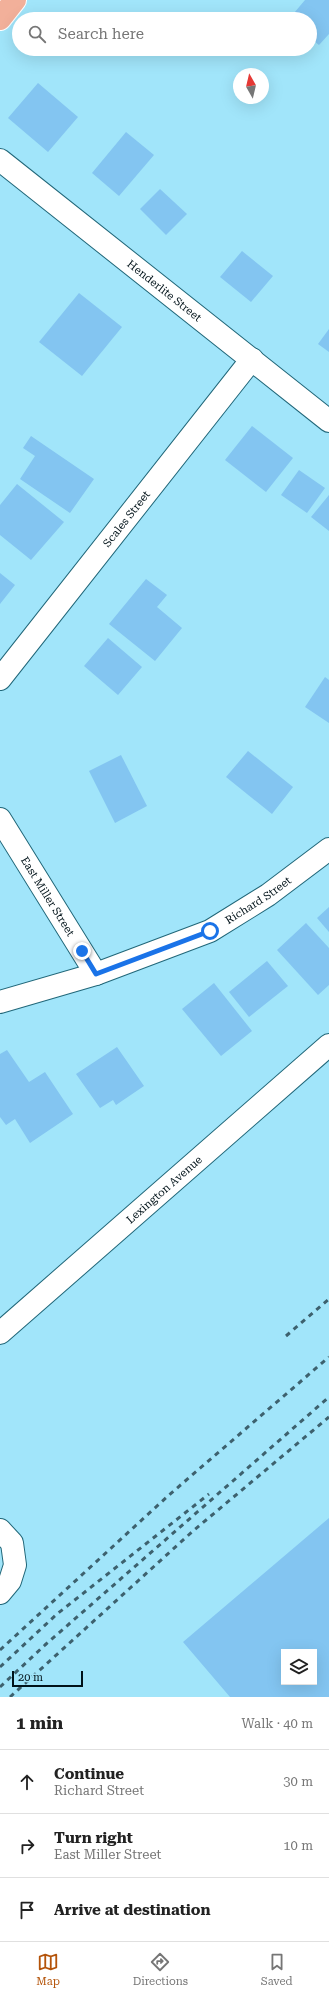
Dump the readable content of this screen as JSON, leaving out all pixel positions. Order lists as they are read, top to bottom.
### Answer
{
  "streets": {
    "street": [
      "Henderlite Street",
      "Scales Street",
      "East Miller Street",
      "Richard Street",
      "Lexington Avenue"
    ]
  },
  "crossings": [
    ["Henderlite Street", "Scales Street"],
    ["East Miller Street", "Richard Street"]
  ],
  "scale_bar": "20 m",
  "north": "top",
  "page": {
    "search": "Search here",
    "scale": "20 m",
    "heading": ["1 min", "Walk · 40 m"],
    "list": [
      ["Continue", "Richard Street", "30 m"],
      ["Turn right", "East Miller Street", "10 m"],
      "Arrive at destination"
    ],
    "nav": ["Map", "Directions", "Saved"]
  }
}
